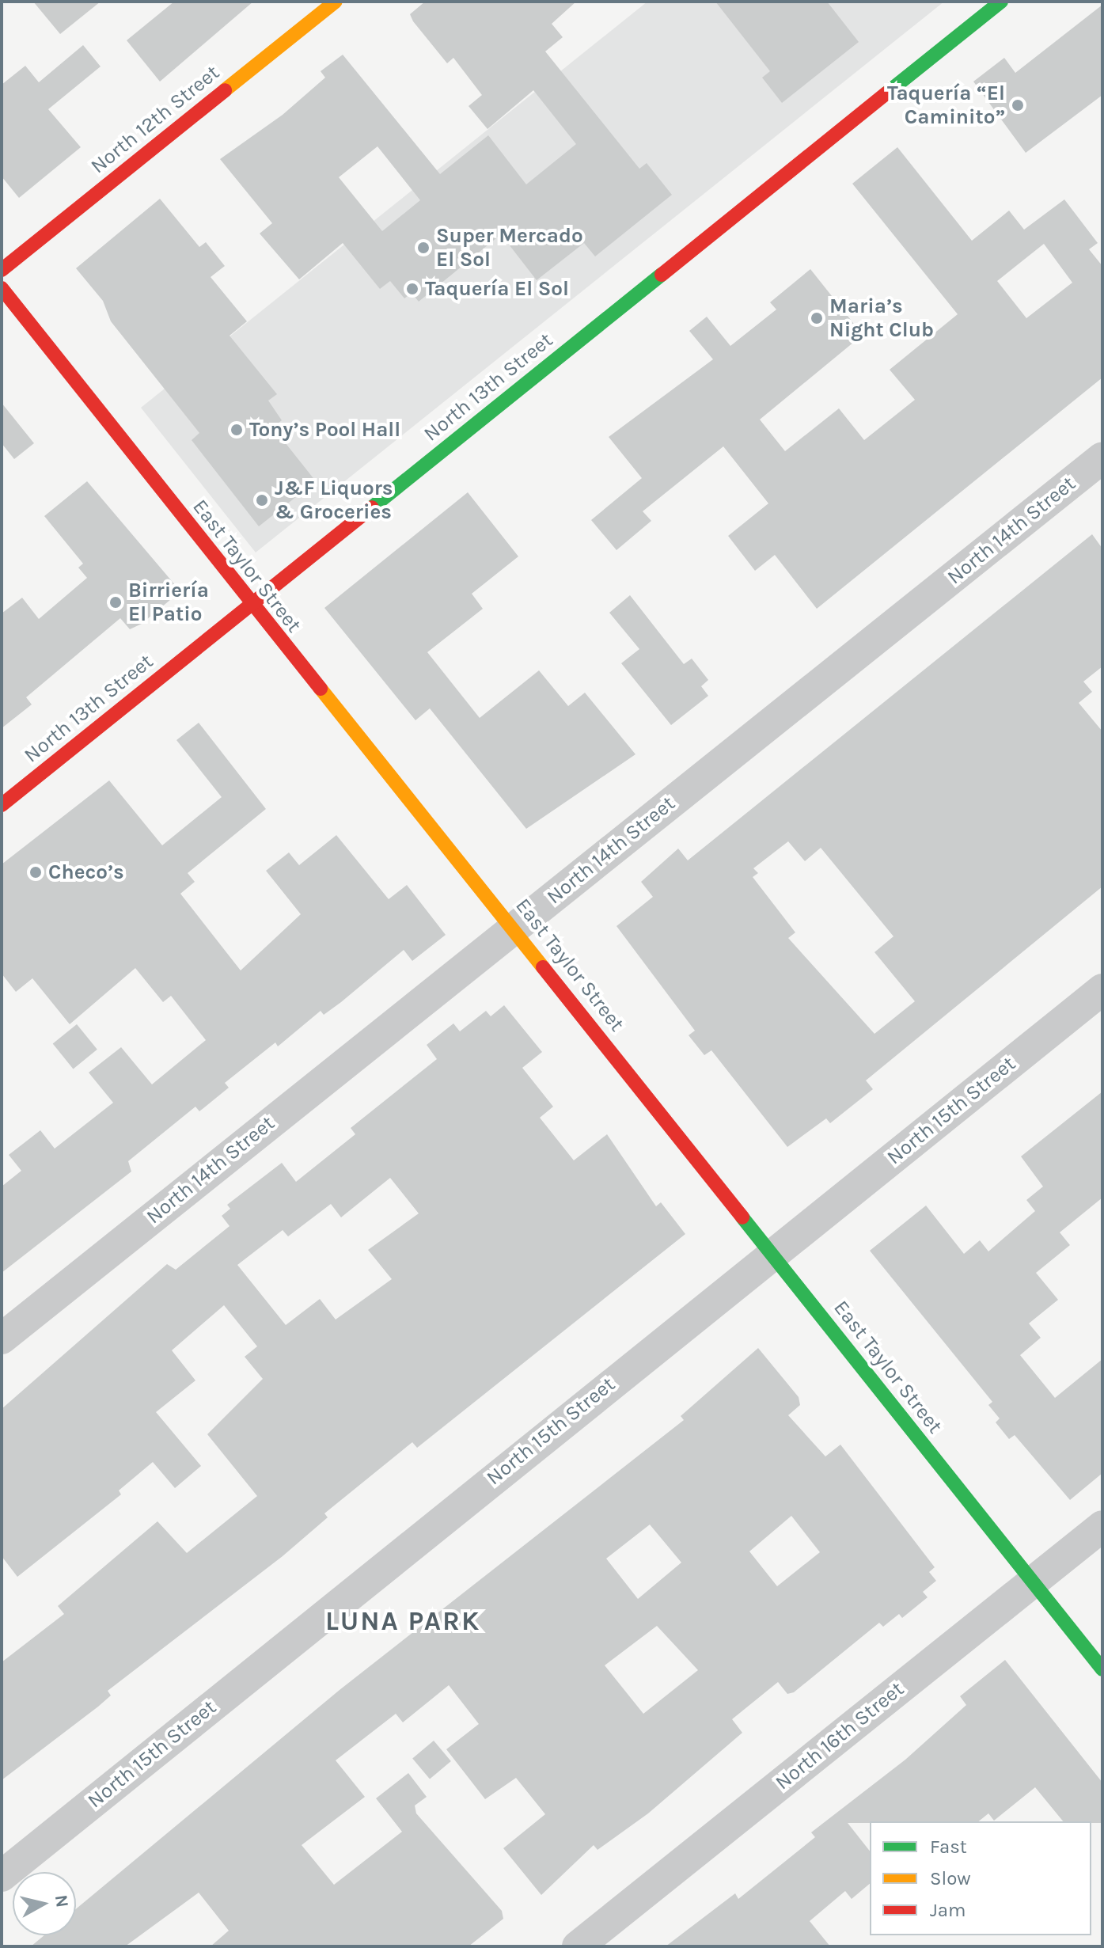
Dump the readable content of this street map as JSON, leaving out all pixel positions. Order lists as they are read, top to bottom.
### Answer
{
  "streets": {
    "main road": ["North 12th Street", "North 13th Street", "East Taylor Street"],
    "street": ["North 14th Street", "North 15th Street", "North 16th Street"]
  },
  "crossings": [
    ["North 13th Street", "East Taylor Street"],
    ["North 14th Street", "East Taylor Street"],
    ["East Taylor Street", "North 15th Street"],
    ["East Taylor Street", "North 16th Street"]
  ],
  "districts": ["LUNA PARK"],
  "places": [
    "Taquería “El Caminito”",
    "Super Mercado El Sol",
    "Taquería El Sol",
    "Maria’s Night Club",
    "Tony’s Pool Hall",
    "J&F Liquors & Groceries",
    "Birriería El Patio",
    "Checo’s"
  ],
  "legend": ["Fast", "Slow", "Jam"],
  "north": "right"
}
